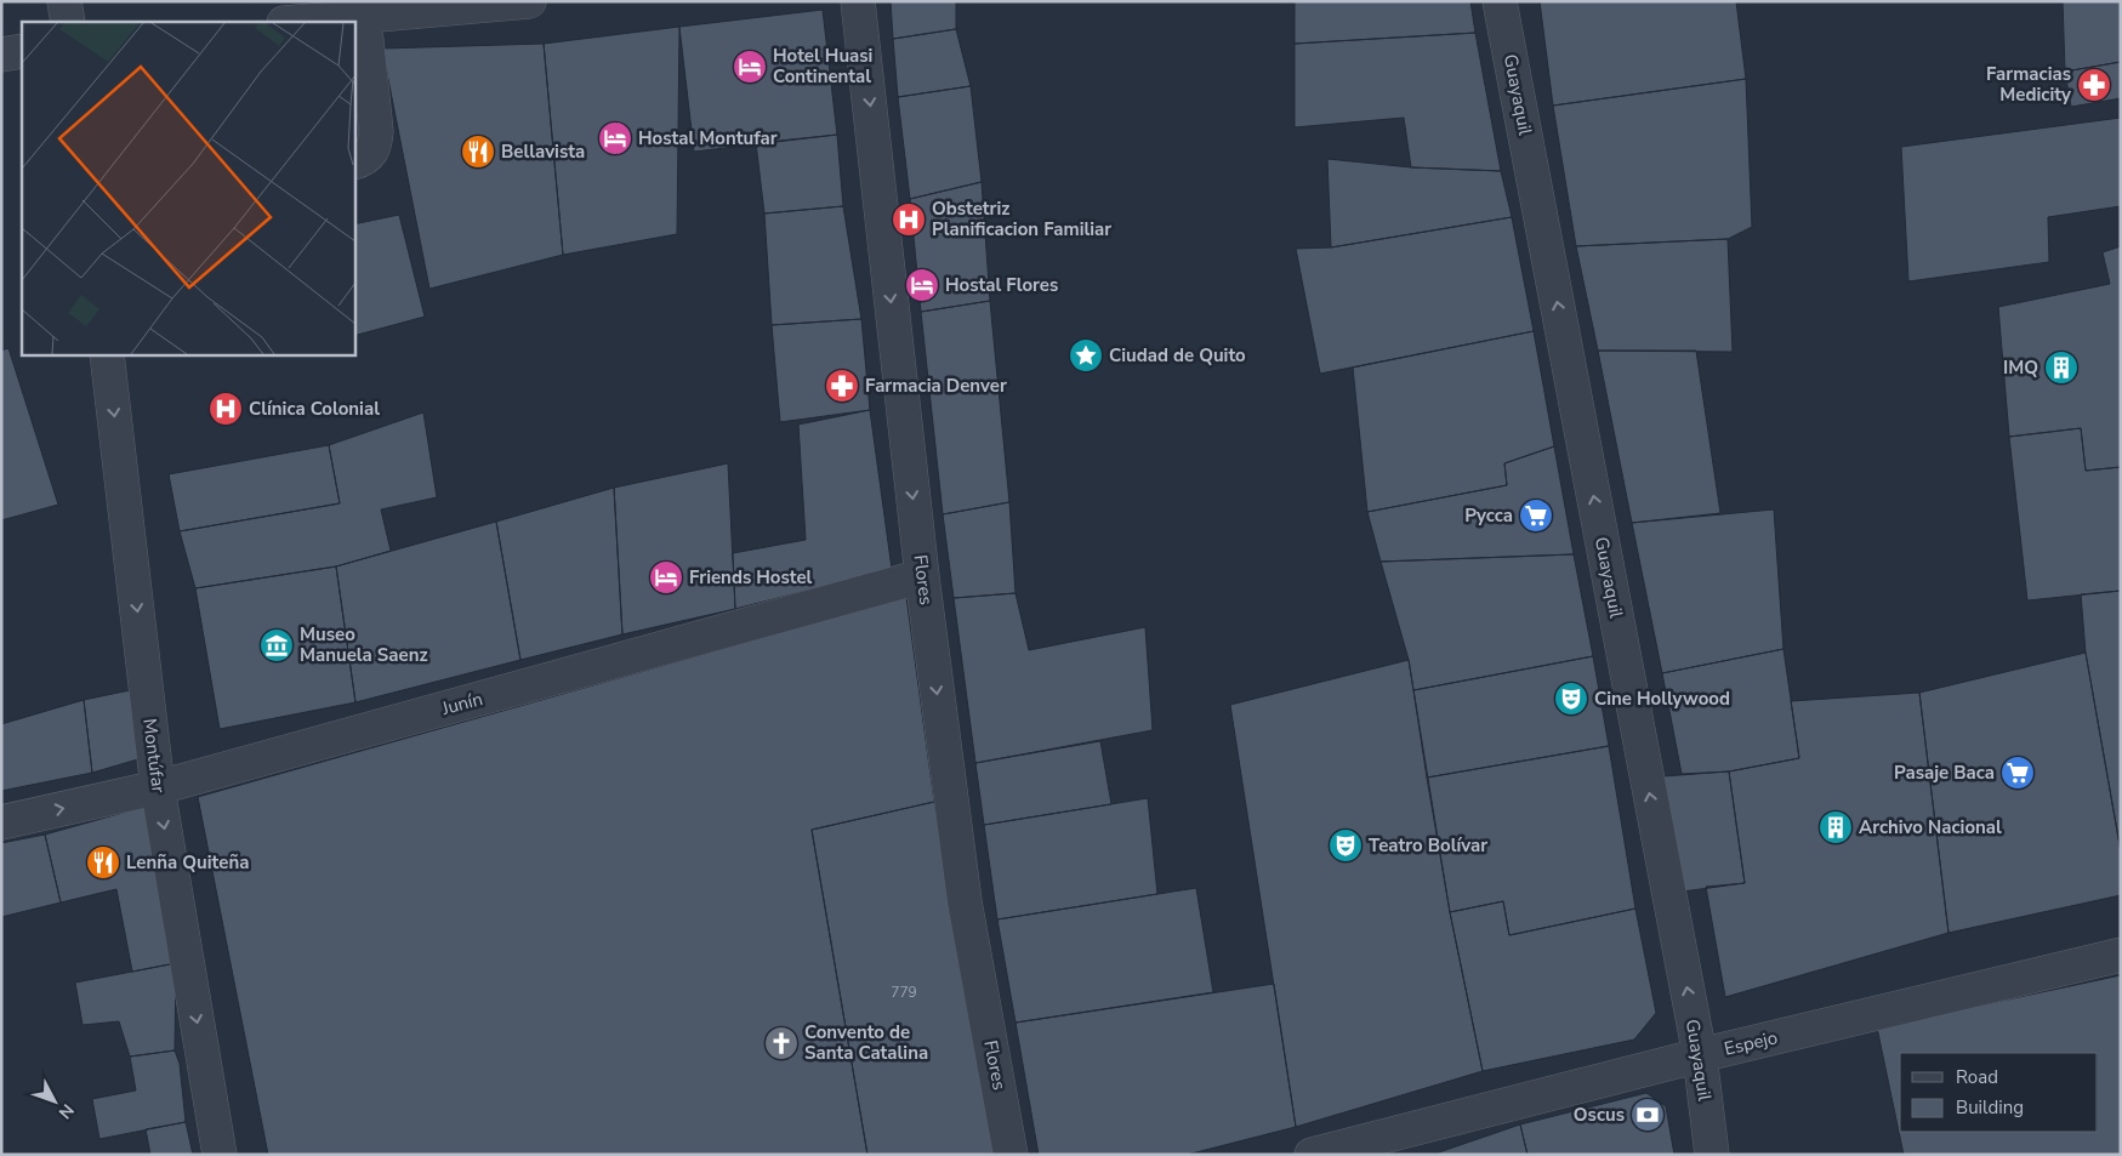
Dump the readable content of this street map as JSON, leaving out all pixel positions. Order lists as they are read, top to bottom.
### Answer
{
  "streets": {
    "street": [
      "Guayaquil",
      "Flores",
      "Junín",
      "Montúfar",
      "Espejo"
    ]
  },
  "crossings": [
    ["Guayaquil", "Espejo"],
    ["Flores", "Junín"],
    ["Junín", "Montúfar"]
  ],
  "one_way": ["Guayaquil", "Flores", "Montúfar"],
  "places": {
    "hotel": [
      "Hotel Huasi Continental",
      "Hostal Montufar",
      "Hostal Flores",
      "Friends Hostel"
    ],
    "pharmacy": ["Farmacias Medicity", "Farmacia Denver"],
    "restaurant": ["Bellavista", "Lenña Quiteña"],
    "hospital": ["Obstetriz Planificacion Familiar", "Clínica Colonial"],
    "place": ["Ciudad de Quito"],
    "building": ["IMQ", "Archivo Nacional"],
    "supermarket": ["Pycca", "Pasaje Baca"],
    "museum": ["Museo Manuela Saenz"],
    "theatre": ["Cine Hollywood", "Teatro Bolívar"],
    "church": ["Convento de Santa Catalina"],
    "bank": ["Oscus"]
  },
  "house_numbers": ["779"],
  "legend": ["Road", "Building"],
  "north": "bottom right"
}
